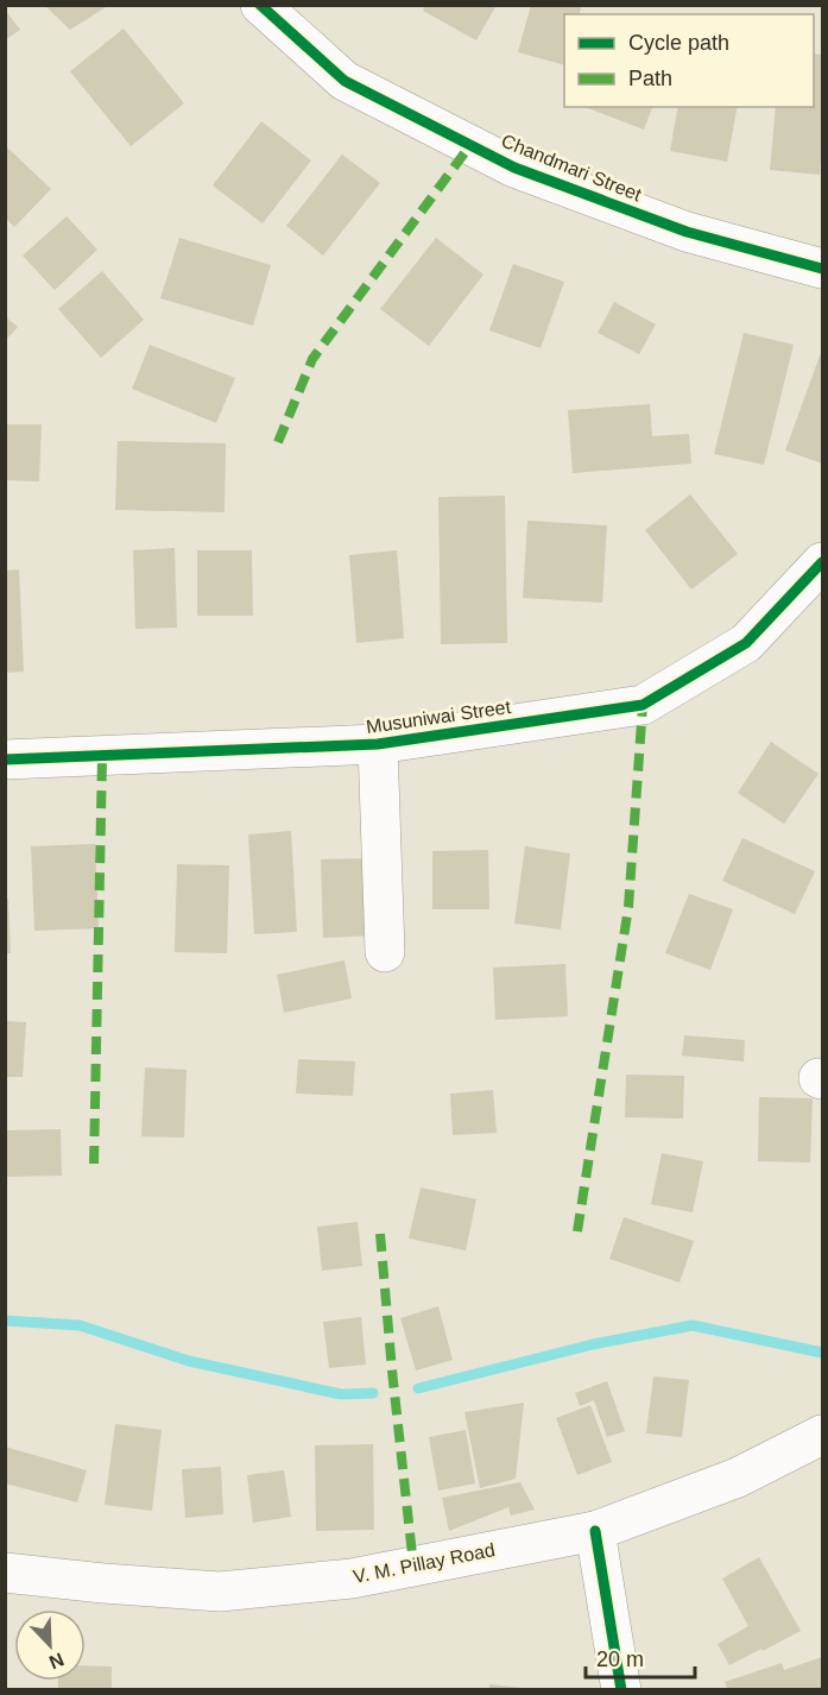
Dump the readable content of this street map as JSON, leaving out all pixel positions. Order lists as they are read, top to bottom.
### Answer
{
  "streets": {
    "street": ["Chandmari Street", "Musuniwai Street", "V. M. Pillay Road"]
  },
  "legend": ["Cycle path", "Path"],
  "scale_bar": "20 m",
  "north": "bottom right"
}
